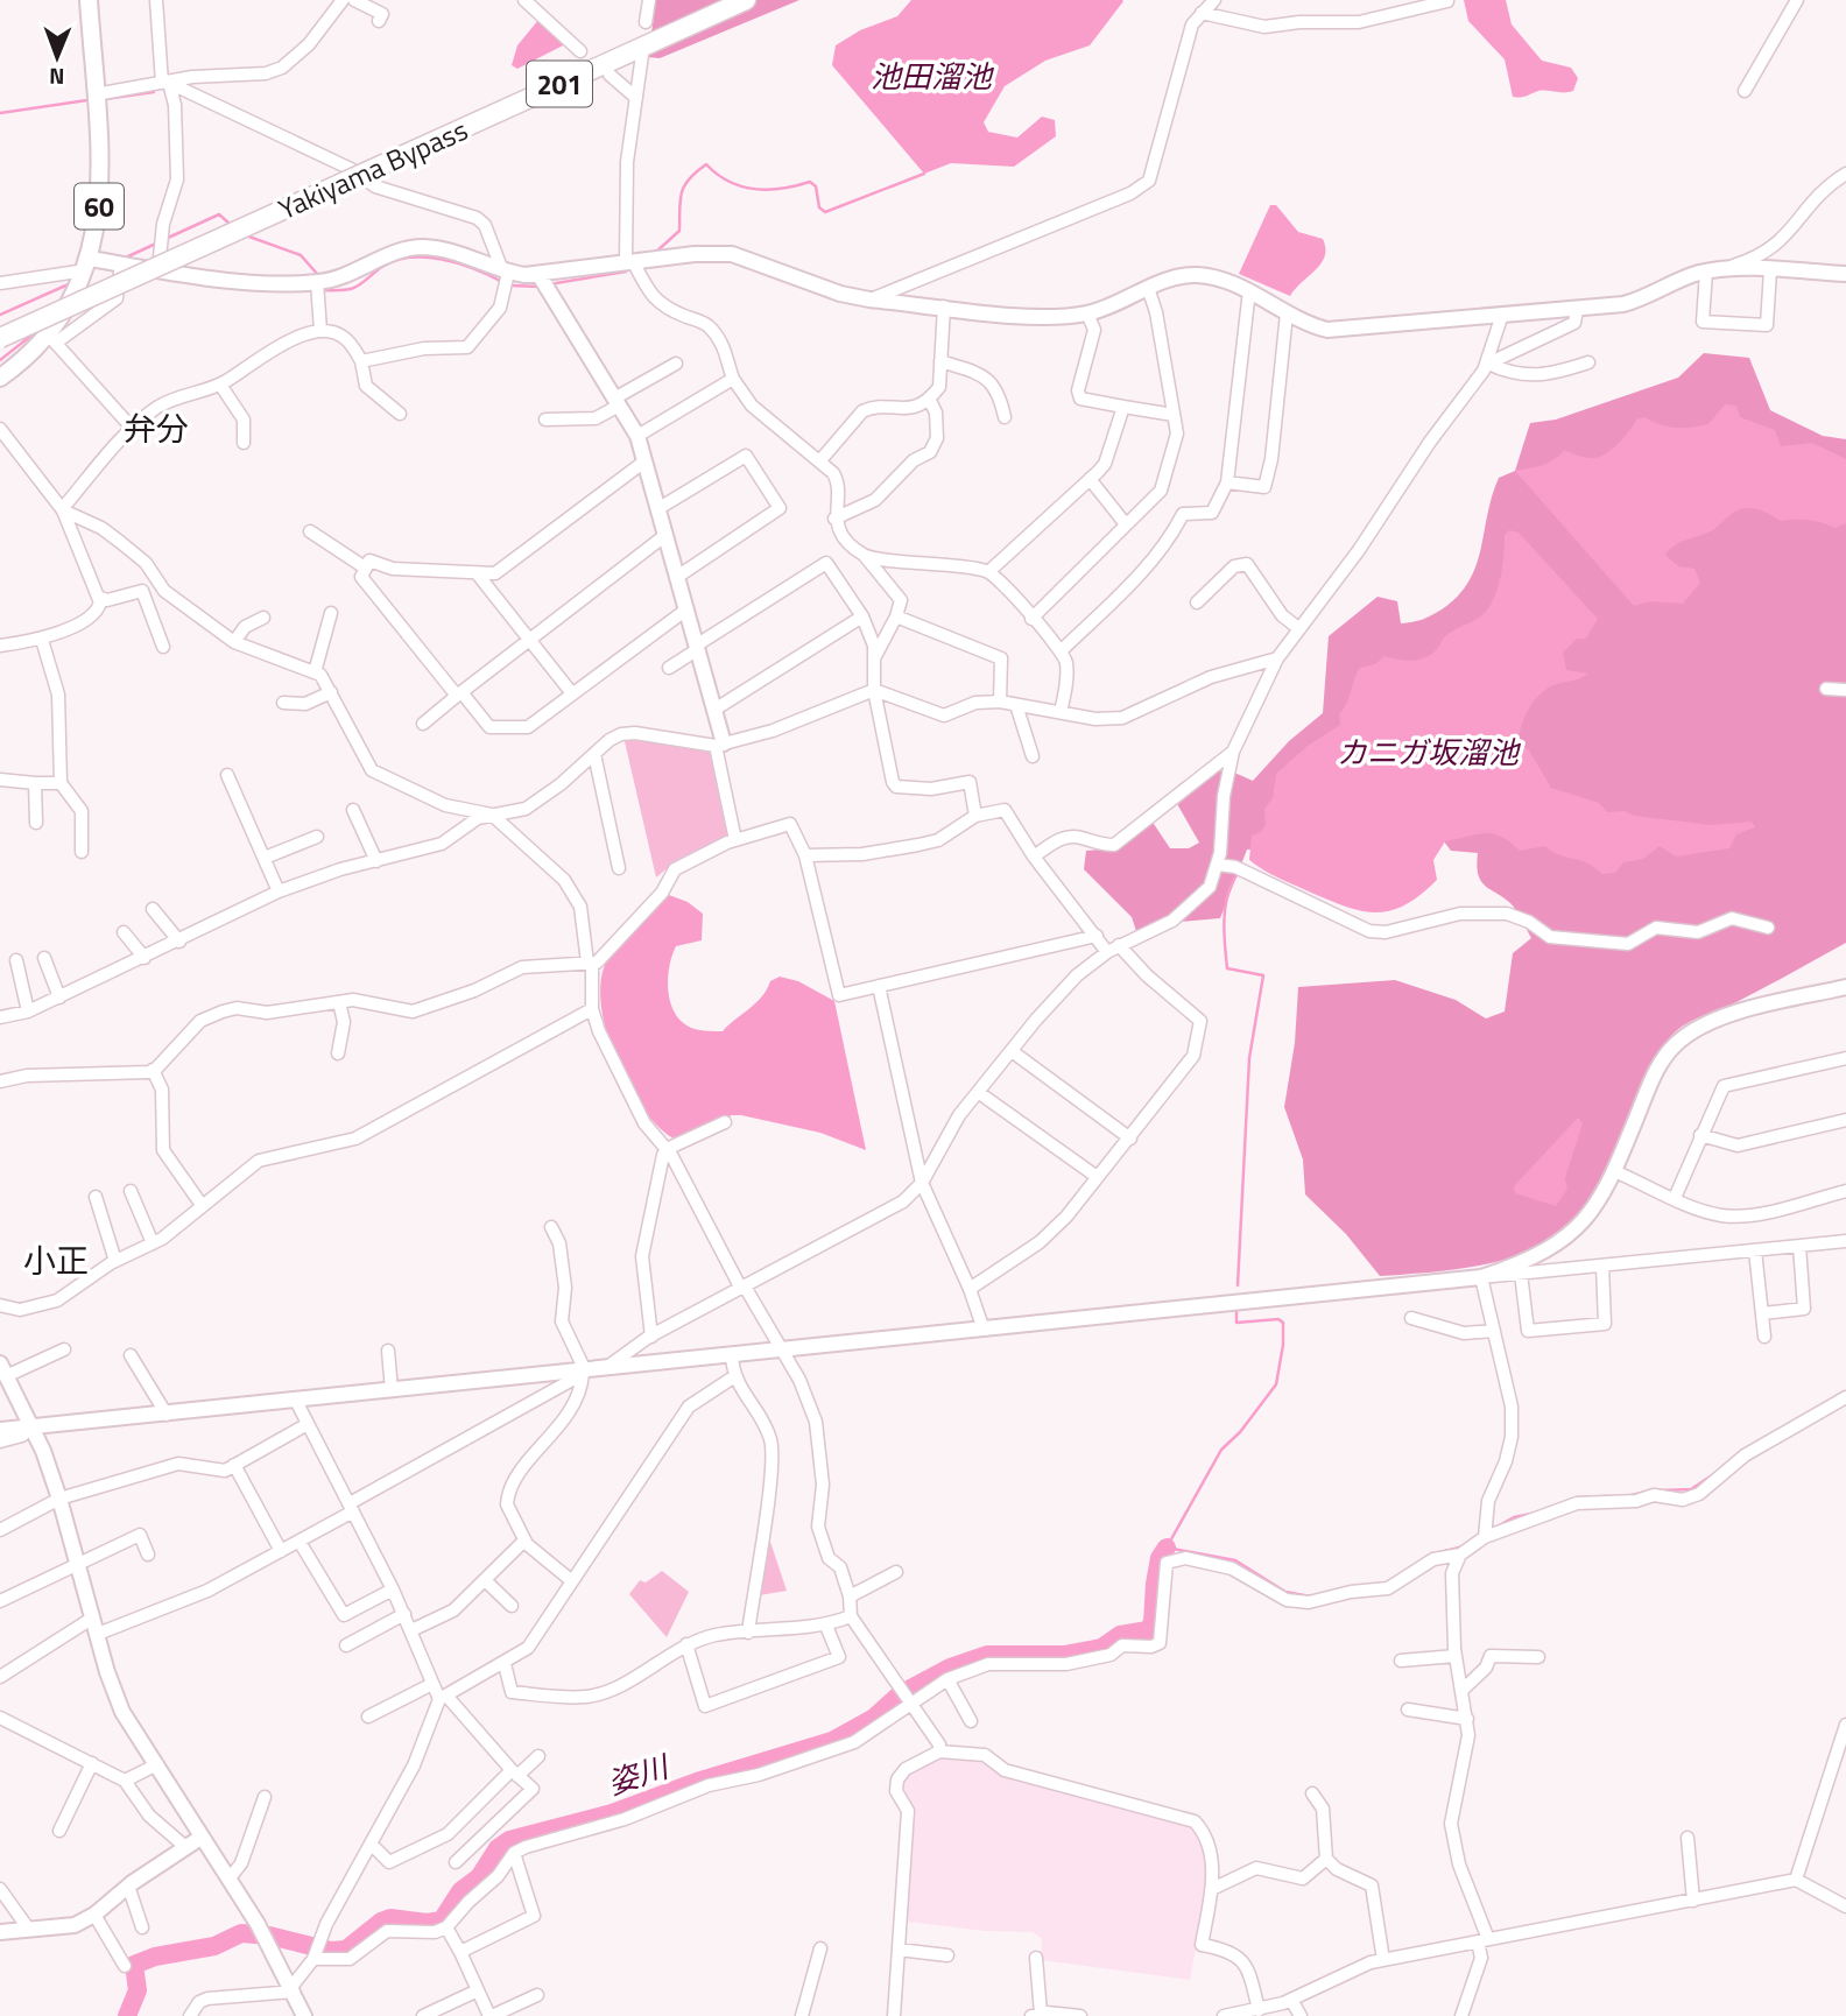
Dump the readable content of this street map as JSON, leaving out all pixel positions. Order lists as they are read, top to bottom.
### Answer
{
  "streets": {
    "highway": ["201", "Yakiyama Bypass"],
    "main road": ["60"]
  },
  "districts": ["弁分", "小正"],
  "water": ["池田溜池", "カニガ坂溜池", "姿川"],
  "north": "bottom"
}
